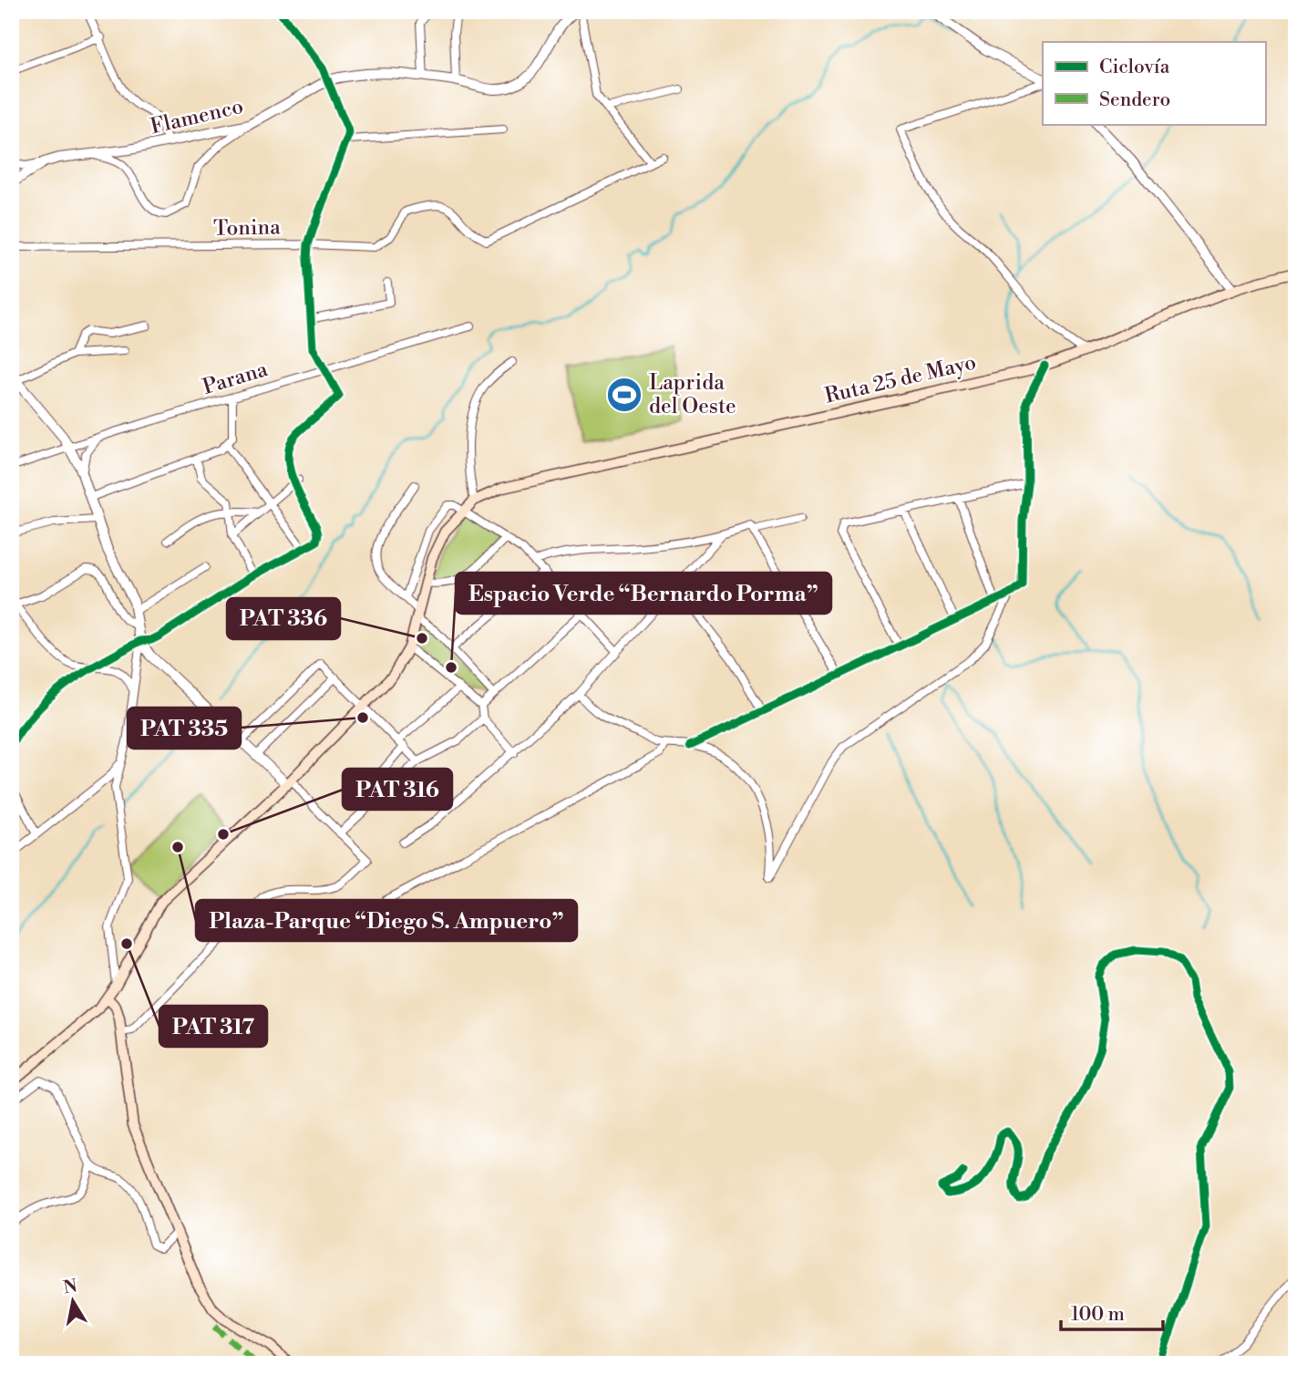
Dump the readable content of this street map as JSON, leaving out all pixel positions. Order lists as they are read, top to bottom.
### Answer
{
  "streets": {
    "main road": ["Ruta 25 de Mayo"],
    "street": ["Flamenco", "Tonina", "Parana"]
  },
  "places": {
    "sports": ["Laprida del Oeste"],
    "other": [
      "PAT 336",
      "Espacio Verde “Bernardo Porma”",
      "PAT 335",
      "PAT 316",
      "Plaza-Parque “Diego S. Ampuero”",
      "PAT 317"
    ]
  },
  "legend": ["Ciclovía", "Sendero"],
  "scale_bar": "100 m",
  "north": "top"
}
